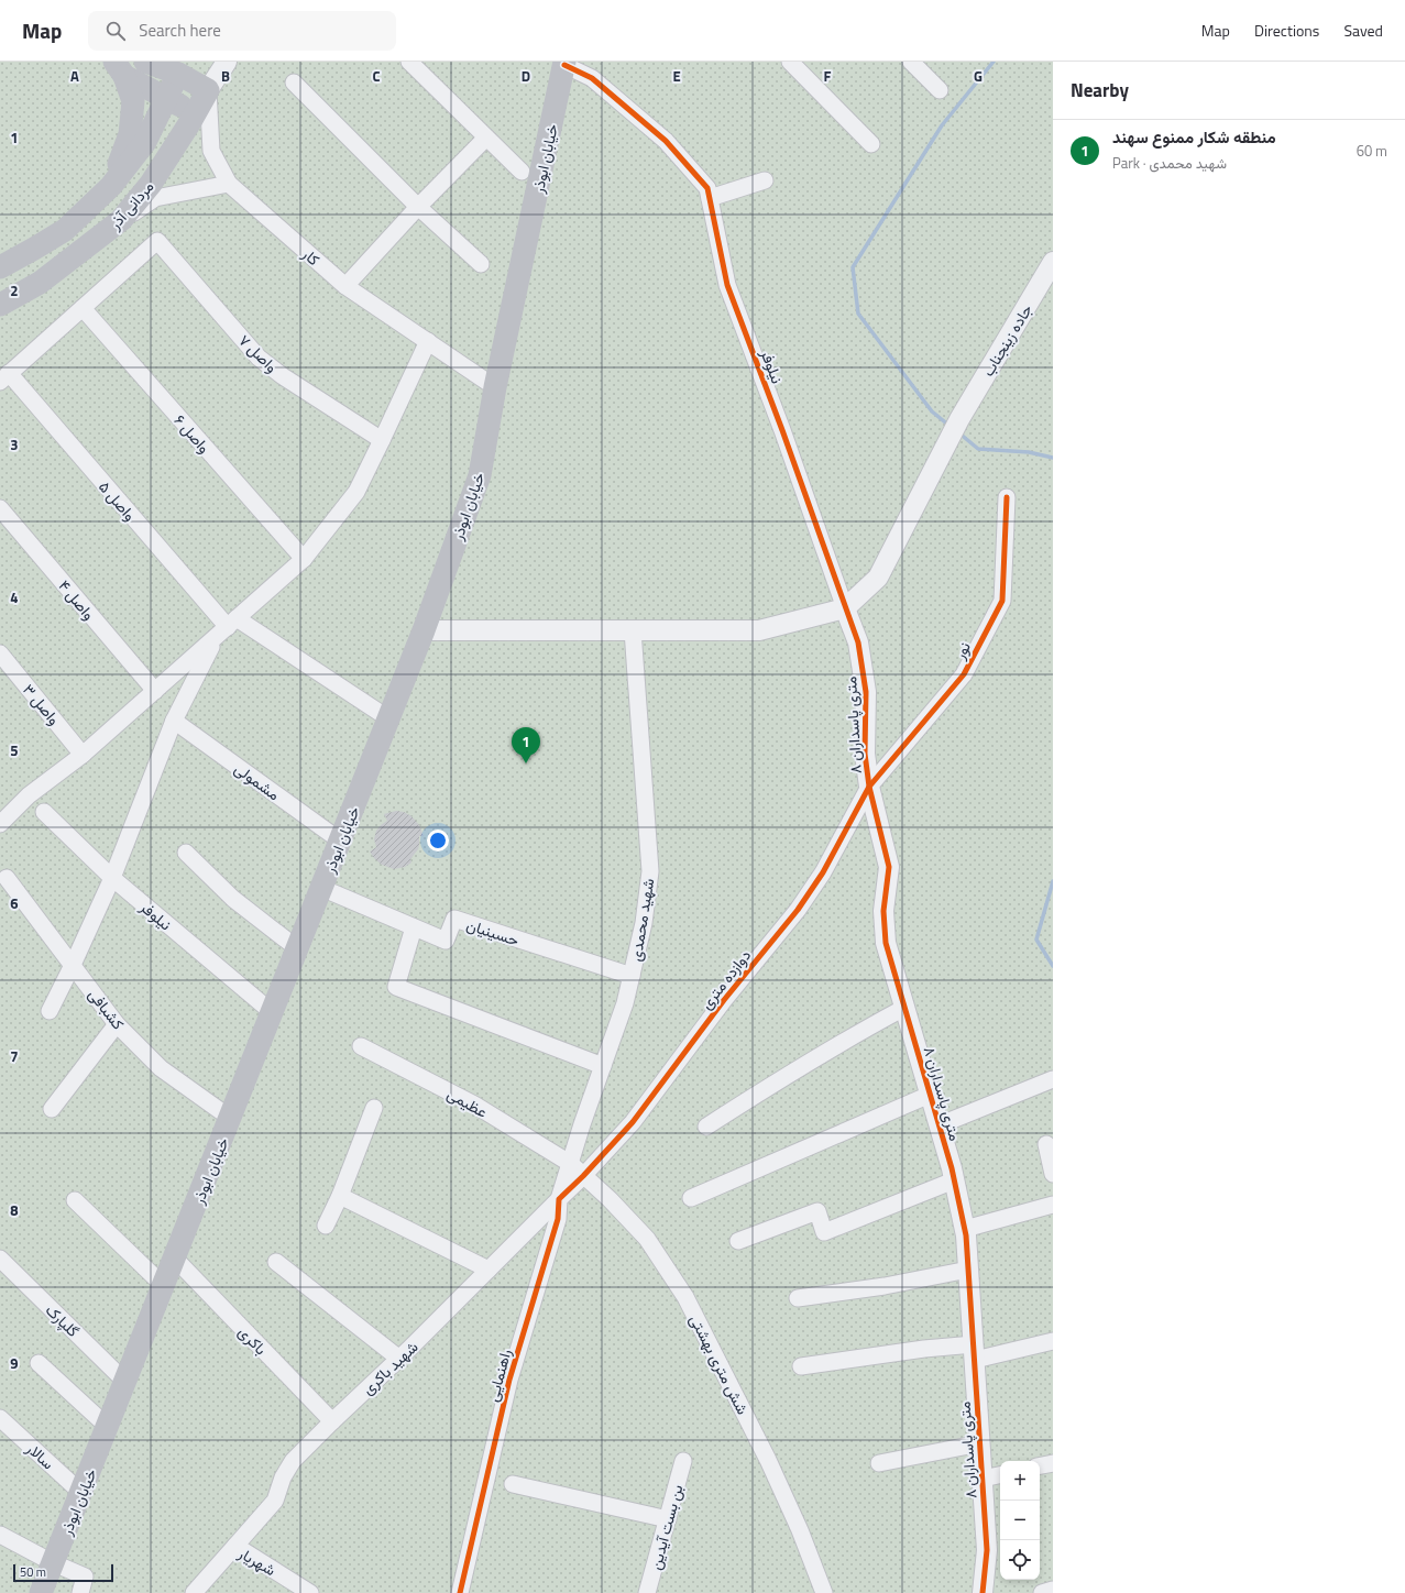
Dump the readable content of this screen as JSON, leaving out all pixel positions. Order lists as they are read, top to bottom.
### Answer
{
  "streets": {
    "main road": ["خیابان ابوذر", "مردانی آذر"],
    "street": [
      "کار",
      "جاده زینجناب",
      "واصل ۷",
      "نیلوفر",
      "واصل ۶",
      "واصل ۵",
      "واصل ۴",
      "نور",
      "واصل ۳",
      "۸ متری پاسداران",
      "مشمولی",
      "شهید محمدی",
      "حسینیان",
      "دوازده متری",
      "کشبافی",
      "عظیمی",
      "گلپارک",
      "باکری",
      "شش متری بهشتی",
      "شهید باکری",
      "راهنمایی",
      "سالار",
      "بن بست آیدین",
      "شهریار"
    ]
  },
  "crossings": [
    ["خیابان ابوذر", "کار"],
    ["خیابان ابوذر", "نیلوفر"],
    ["خیابان ابوذر", "واصل ۵"],
    ["خیابان ابوذر", "مشمولی"],
    ["خیابان ابوذر", "حسینیان"],
    ["خیابان ابوذر", "کشبافی"],
    ["خیابان ابوذر", "گلپارک"],
    ["خیابان ابوذر", "باکری"],
    ["خیابان ابوذر", "سالار"],
    ["جاده زینجناب", "نیلوفر"],
    ["جاده زینجناب", "۸ متری پاسداران"],
    ["واصل ۷", "واصل ۶"],
    ["نیلوفر", "۸ متری پاسداران"],
    ["نور", "۸ متری پاسداران"],
    ["نور", "دوازده متری"],
    ["۸ متری پاسداران", "دوازده متری"],
    ["شهید محمدی", "حسینیان"],
    ["شهید محمدی", "عظیمی"],
    ["شهید محمدی", "شش متری بهشتی"],
    ["شهید محمدی", "شهید باکری"],
    ["شهید محمدی", "راهنمایی"],
    ["دوازده متری", "شش متری بهشتی"],
    ["عظیمی", "شش متری بهشتی"],
    ["باکری", "شهید باکری"],
    ["شهید باکری", "راهنمایی"],
    ["شهید باکری", "شهریار"]
  ],
  "scale_bar": "50 m",
  "page": {
    "header": "Map",
    "search": "Search here",
    "nav": ["Map", "Directions", "Saved"],
    "heading": "Nearby",
    "list": [
      {
        "mark": "1",
        "name": "منطقه شکار ممنوع سهند",
        "note": "Park · شهید محمدی",
        "value": "60 m"
      }
    ],
    "pins": "1",
    "map_buttons": ["+", "−"],
    "scale": "50 m"
  },
  "grid": {
    "columns": [
      "A",
      "B",
      "C",
      "D",
      "E",
      "F",
      "G"
    ],
    "rows": [
      "1",
      "2",
      "3",
      "4",
      "5",
      "6",
      "7",
      "8",
      "9"
    ]
  }
}
